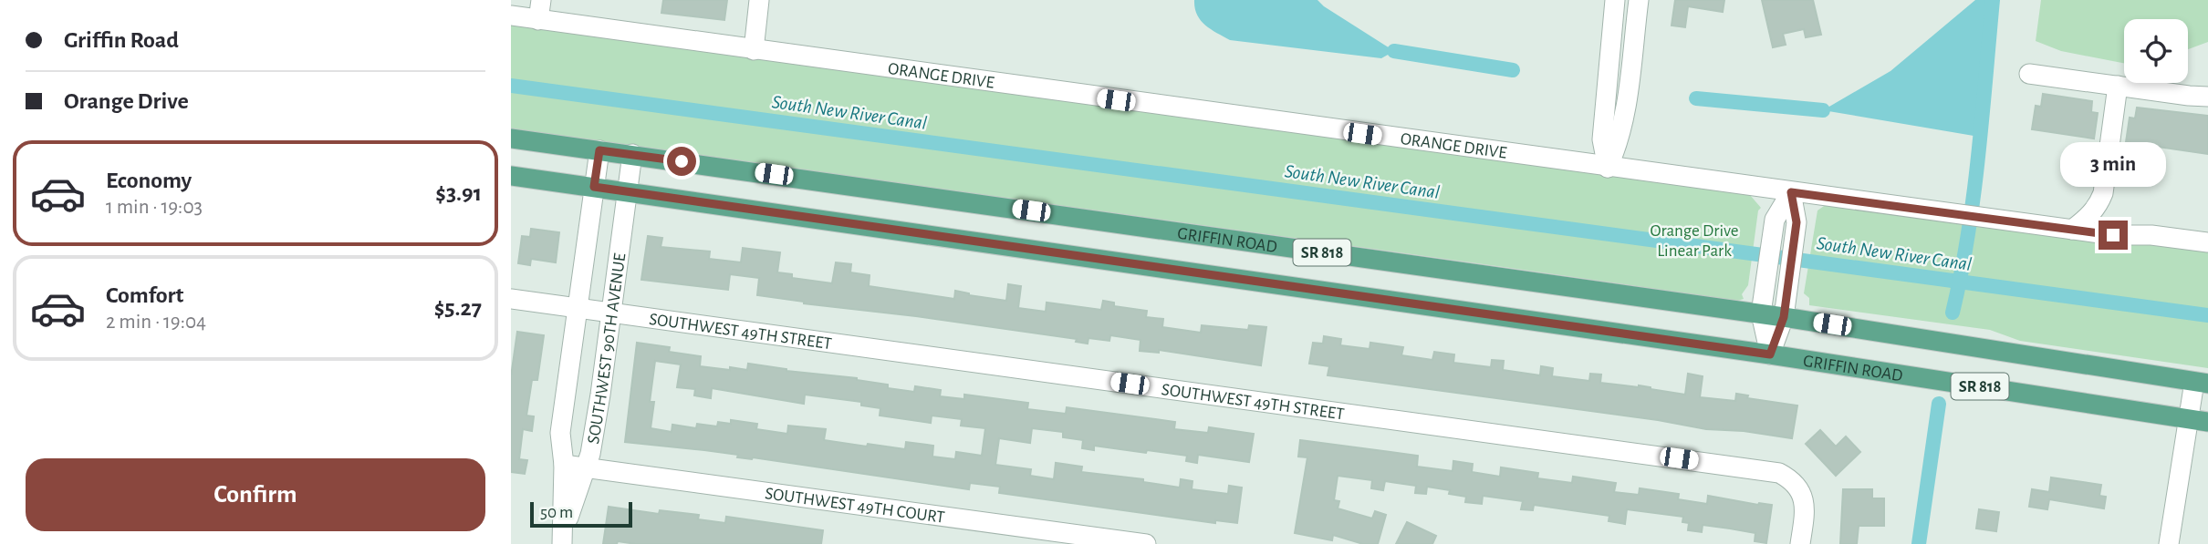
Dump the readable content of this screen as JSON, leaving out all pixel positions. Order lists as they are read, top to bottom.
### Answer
{
  "streets": {
    "main road": ["GRIFFIN ROAD", "SR 818"],
    "street": [
      "ORANGE DRIVE",
      "SOUTHWEST 49TH STREET",
      "SOUTHWEST 90TH AVENUE",
      "SOUTHWEST 49TH COURT"
    ]
  },
  "crossings": [
    ["GRIFFIN ROAD", "SOUTHWEST 90TH AVENUE"],
    ["SOUTHWEST 49TH STREET", "SOUTHWEST 90TH AVENUE"],
    ["SOUTHWEST 90TH AVENUE", "SOUTHWEST 49TH COURT"]
  ],
  "water": ["South New River Canal"],
  "parks": ["Orange Drive Linear Park"],
  "scale_bar": "50 m",
  "page": {
    "banner": ["Griffin Road", "Orange Drive"],
    "list": [
      {
        "name": "Economy",
        "note": "1 min · 19:03",
        "value": "$3.91"
      },
      {
        "name": "Comfort",
        "note": "2 min · 19:04",
        "value": "$5.27"
      }
    ],
    "bubble": "3 min",
    "buttons": "Confirm",
    "scale": "50 m"
  }
}
